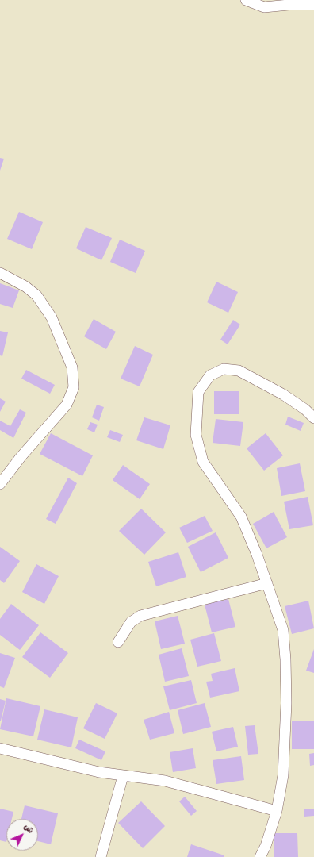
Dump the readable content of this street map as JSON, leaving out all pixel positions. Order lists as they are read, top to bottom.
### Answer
{
  "north": "top right"
}
